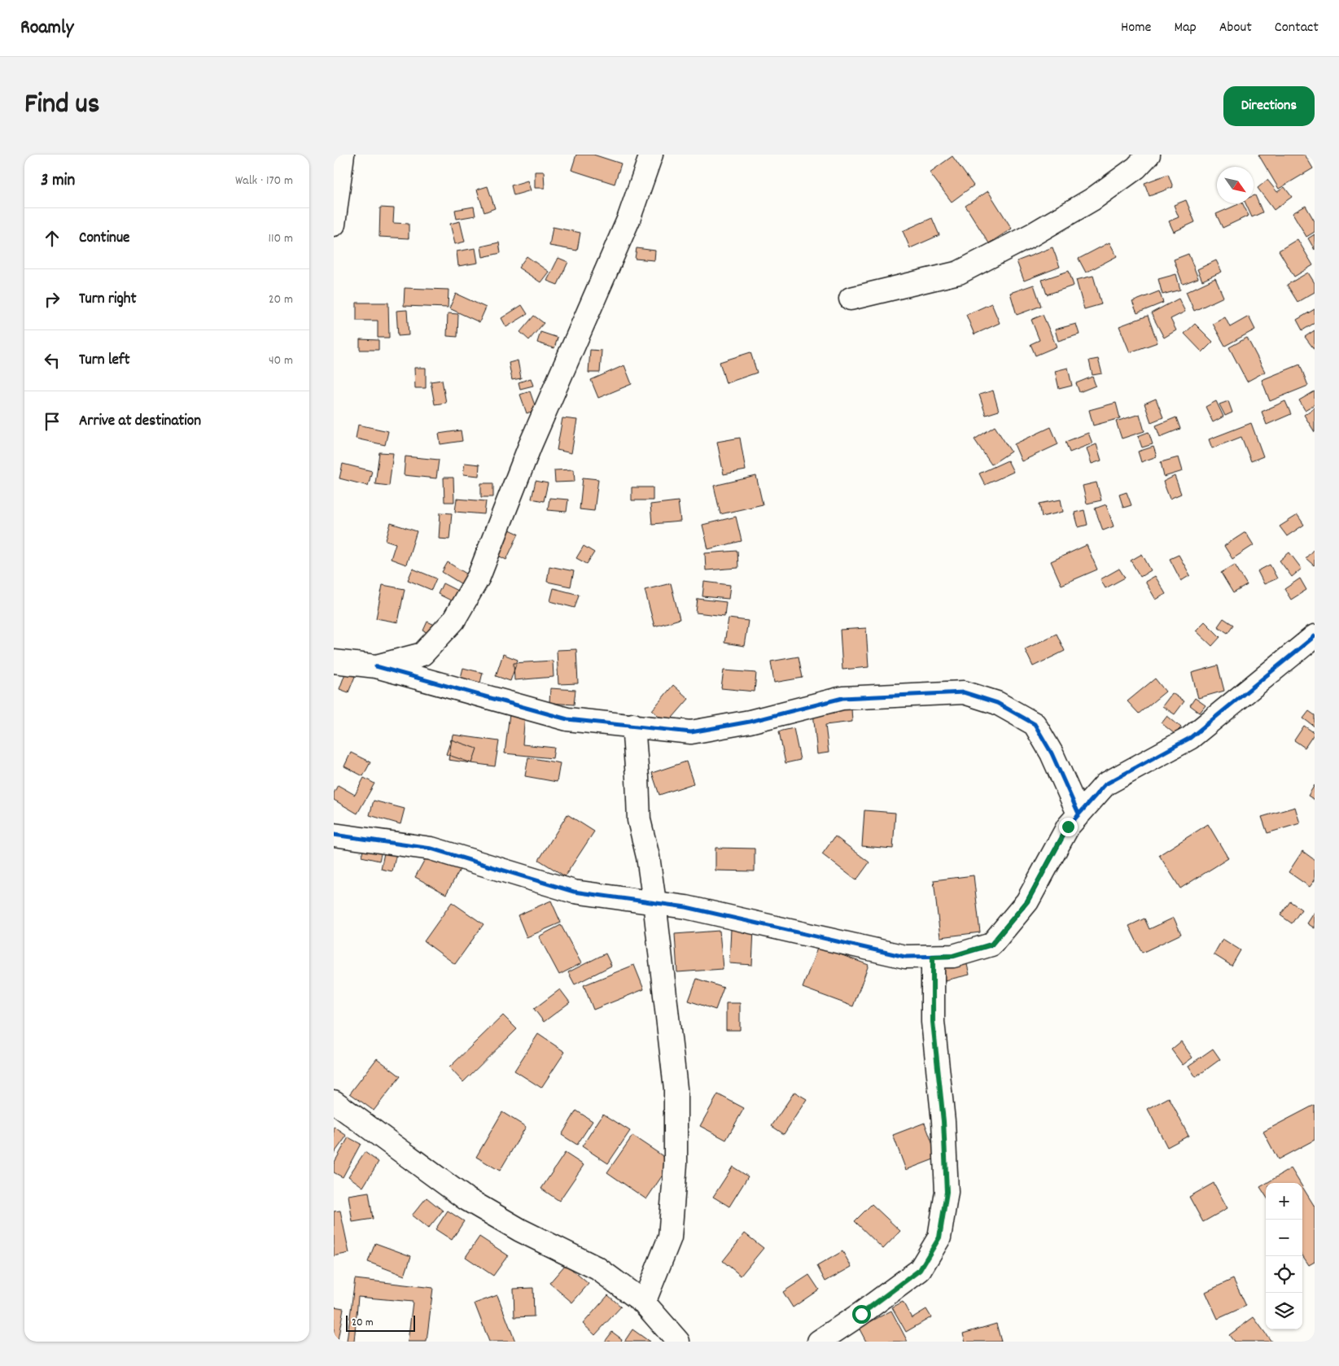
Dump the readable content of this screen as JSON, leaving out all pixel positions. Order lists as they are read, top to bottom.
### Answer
{
  "scale_bar": "20 m",
  "north": "bottom right",
  "page": {
    "header": "Roamly",
    "nav": [
      "Home",
      "Map",
      "About",
      "Contact"
    ],
    "title": "Find us",
    "buttons": "Directions",
    "heading": ["3 min", "Walk · 170 m"],
    "list": [
      ["Continue", "110 m"],
      ["Turn right", "20 m"],
      ["Turn left", "40 m"],
      "Arrive at destination"
    ],
    "map_buttons": ["+", "−"],
    "scale": "20 m"
  }
}
